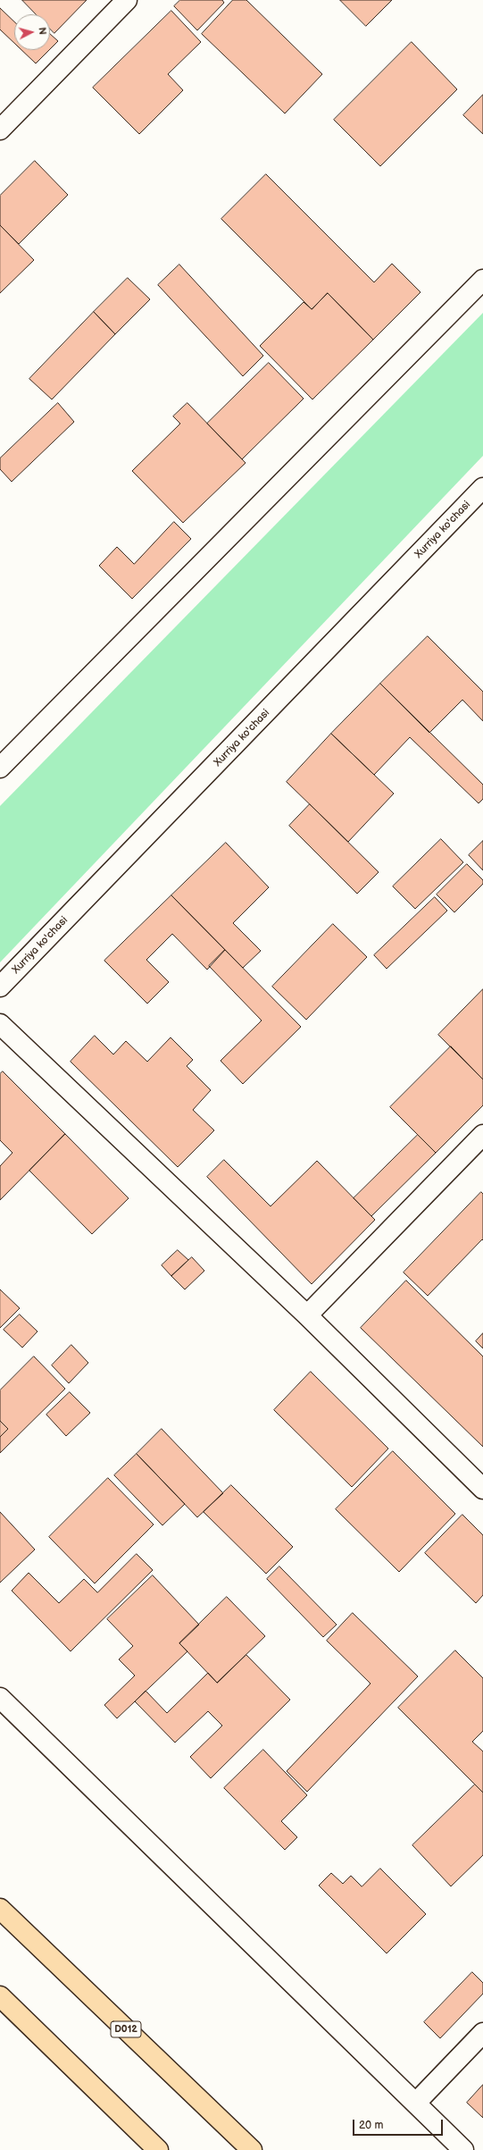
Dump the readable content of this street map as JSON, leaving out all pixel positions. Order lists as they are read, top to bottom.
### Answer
{
  "streets": {
    "highway": ["D012"],
    "street": ["Xurriya ko'chasi"]
  },
  "scale_bar": "20 m",
  "north": "right"
}
